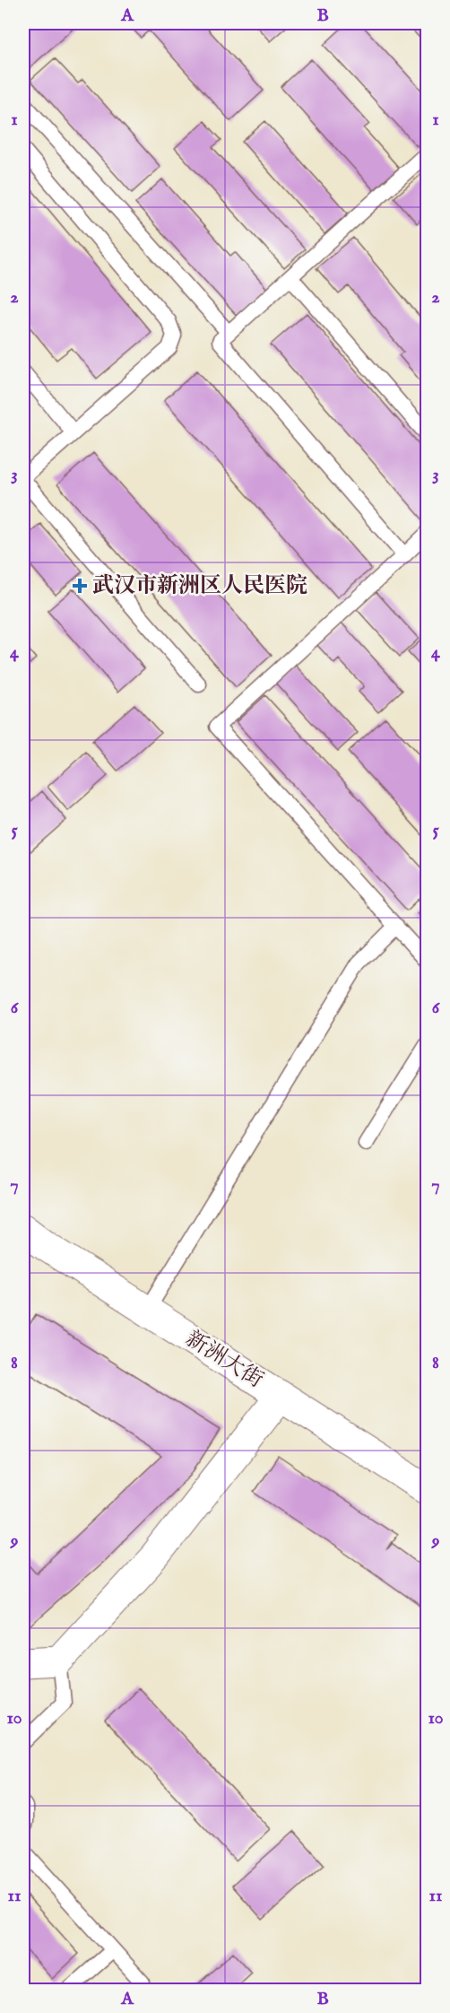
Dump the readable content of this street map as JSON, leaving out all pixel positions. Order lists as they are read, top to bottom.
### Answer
{
  "streets": {
    "main road": ["新洲大街"]
  },
  "places": {
    "health": ["武汉市新洲区人民医院"]
  },
  "grid": {
    "columns": ["A", "B"],
    "rows": [
      "1",
      "2",
      "3",
      "4",
      "5",
      "6",
      "7",
      "8",
      "9",
      "10",
      "11"
    ]
  }
}
